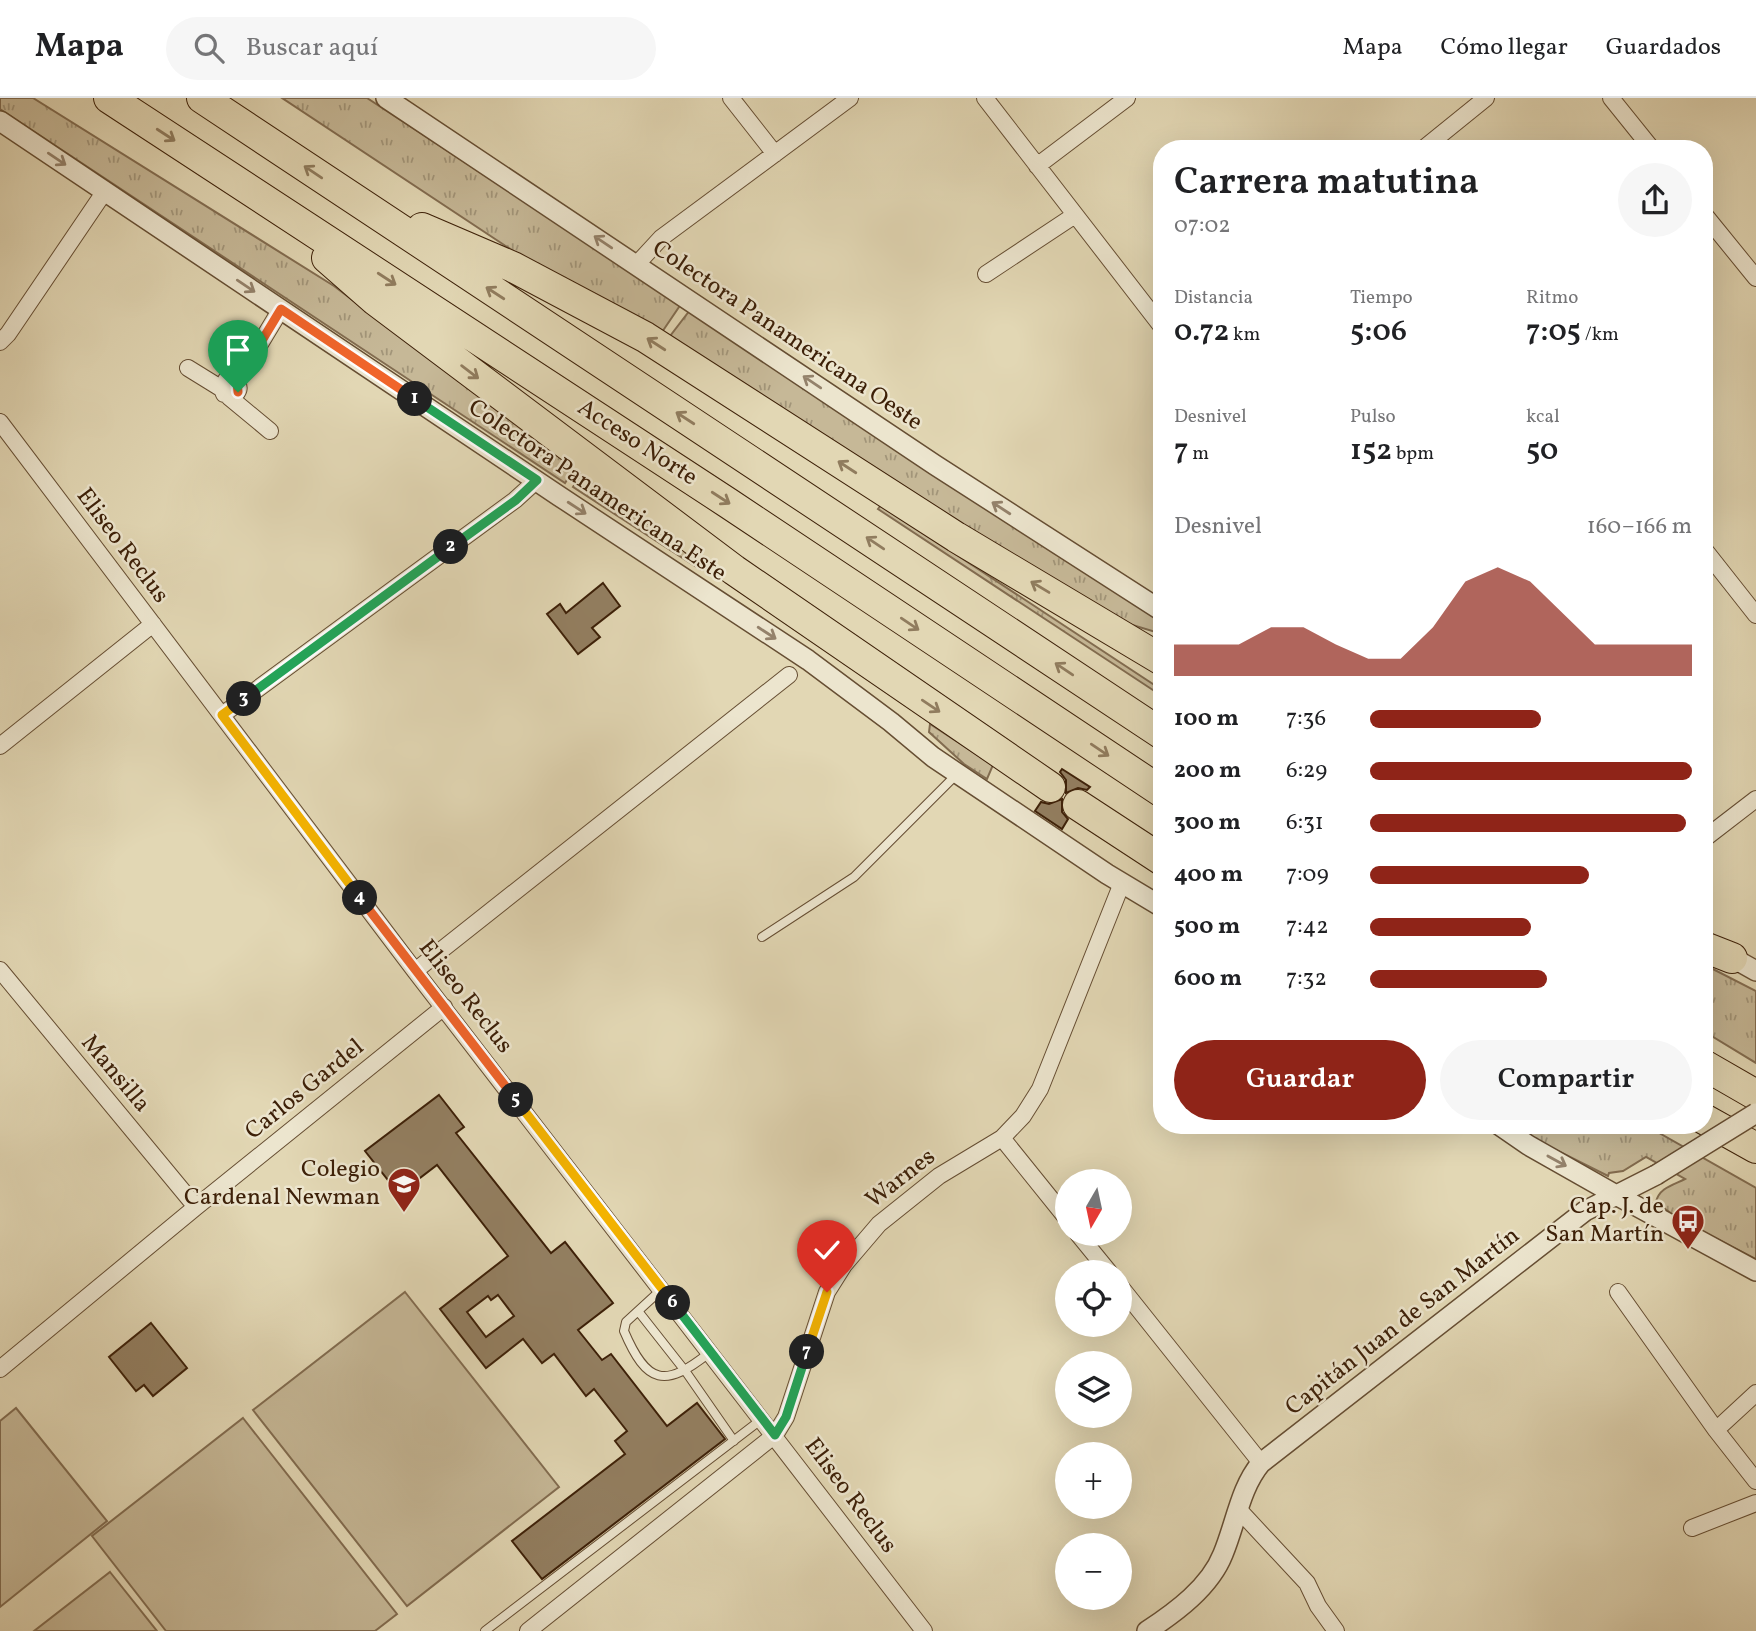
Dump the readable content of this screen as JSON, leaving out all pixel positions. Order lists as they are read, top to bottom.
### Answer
{
  "streets": {
    "highway": ["Acceso Norte"],
    "street": [
      "Colectora Panamericana Oeste",
      "Colectora Panamericana Este",
      "Eliseo Reclus",
      "Mansilla",
      "Carlos Gardel",
      "Warnes",
      "Capitán Juan de San Martín"
    ]
  },
  "crossings": [
    ["Colectora Panamericana Este", "Warnes"],
    ["Eliseo Reclus", "Carlos Gardel"],
    ["Eliseo Reclus", "Warnes"],
    ["Mansilla", "Carlos Gardel"]
  ],
  "one_way": ["Colectora Panamericana Oeste", "Colectora Panamericana Este"],
  "places": {
    "school or university": ["Colegio Cardenal Newman"],
    "bus stop": ["Cap. J. de San Martín"]
  },
  "north": "bottom",
  "page": {
    "header": "Mapa",
    "search": "Buscar aquí",
    "nav": ["Mapa", "Cómo llegar", "Guardados"],
    "heading": ["Carrera matutina", "07:02"],
    "stats": [
      ["Distancia", "0.72 km"],
      ["Tiempo", "5:06"],
      ["Ritmo", "7:05 /km"],
      ["Desnivel", "7 m"],
      ["Pulso", "152 bpm"],
      ["kcal", "50"]
    ],
    "pins": [
      "1",
      "2",
      "3",
      "4",
      "5",
      "6",
      "7"
    ],
    "chart": ["Desnivel", "160–166 m"],
    "list": [
      {
        "name": "100 m",
        "note": "7:36"
      },
      {
        "name": "200 m",
        "note": "6:29"
      },
      {
        "name": "300 m",
        "note": "6:31"
      },
      {
        "name": "400 m",
        "note": "7:09"
      },
      {
        "name": "500 m",
        "note": "7:42"
      },
      {
        "name": "600 m",
        "note": "7:32"
      }
    ],
    "buttons": ["Guardar", "Compartir"],
    "map_buttons": ["+", "−"]
  }
}
